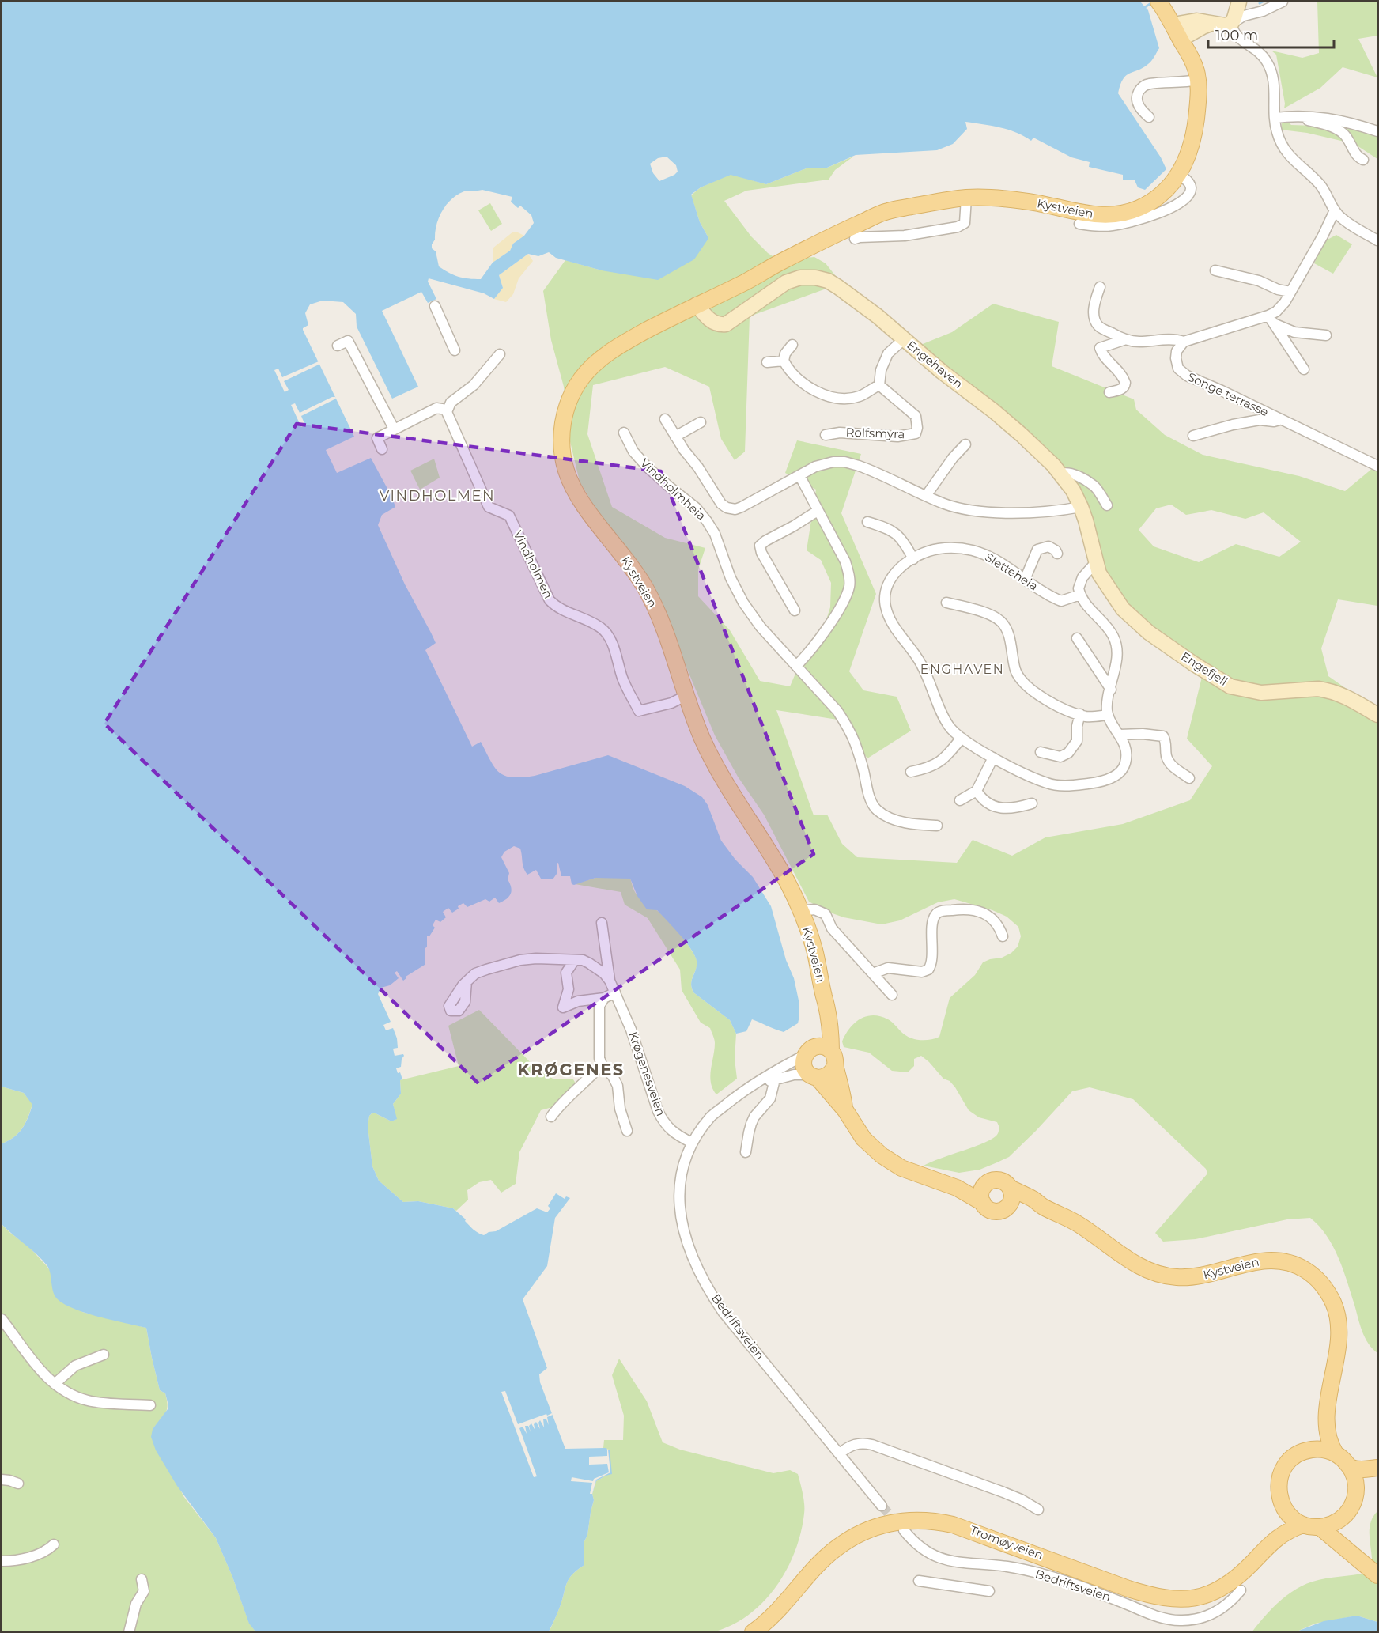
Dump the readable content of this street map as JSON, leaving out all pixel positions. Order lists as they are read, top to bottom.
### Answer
{
  "streets": {
    "main road": ["Kystveien", "Tromøyveien"],
    "street": [
      "Engehaven",
      "Songe terrasse",
      "Rolfsmyra",
      "Vindholmheia",
      "Vindholmen",
      "Sletteheia",
      "Engefjell",
      "Krøgenesveien",
      "Bedriftsveien"
    ]
  },
  "crossings": [
    ["Kystveien", "Engehaven"],
    ["Kystveien", "Vindholmen"],
    ["Kystveien", "Bedriftsveien"],
    ["Kystveien", "Tromøyveien"],
    ["Engehaven", "Vindholmheia"],
    ["Engehaven", "Engefjell"],
    ["Krøgenesveien", "Bedriftsveien"]
  ],
  "districts": ["VINDHOLMEN", "ENGHAVEN", "KRØGENES"],
  "scale_bar": "100 m"
}
